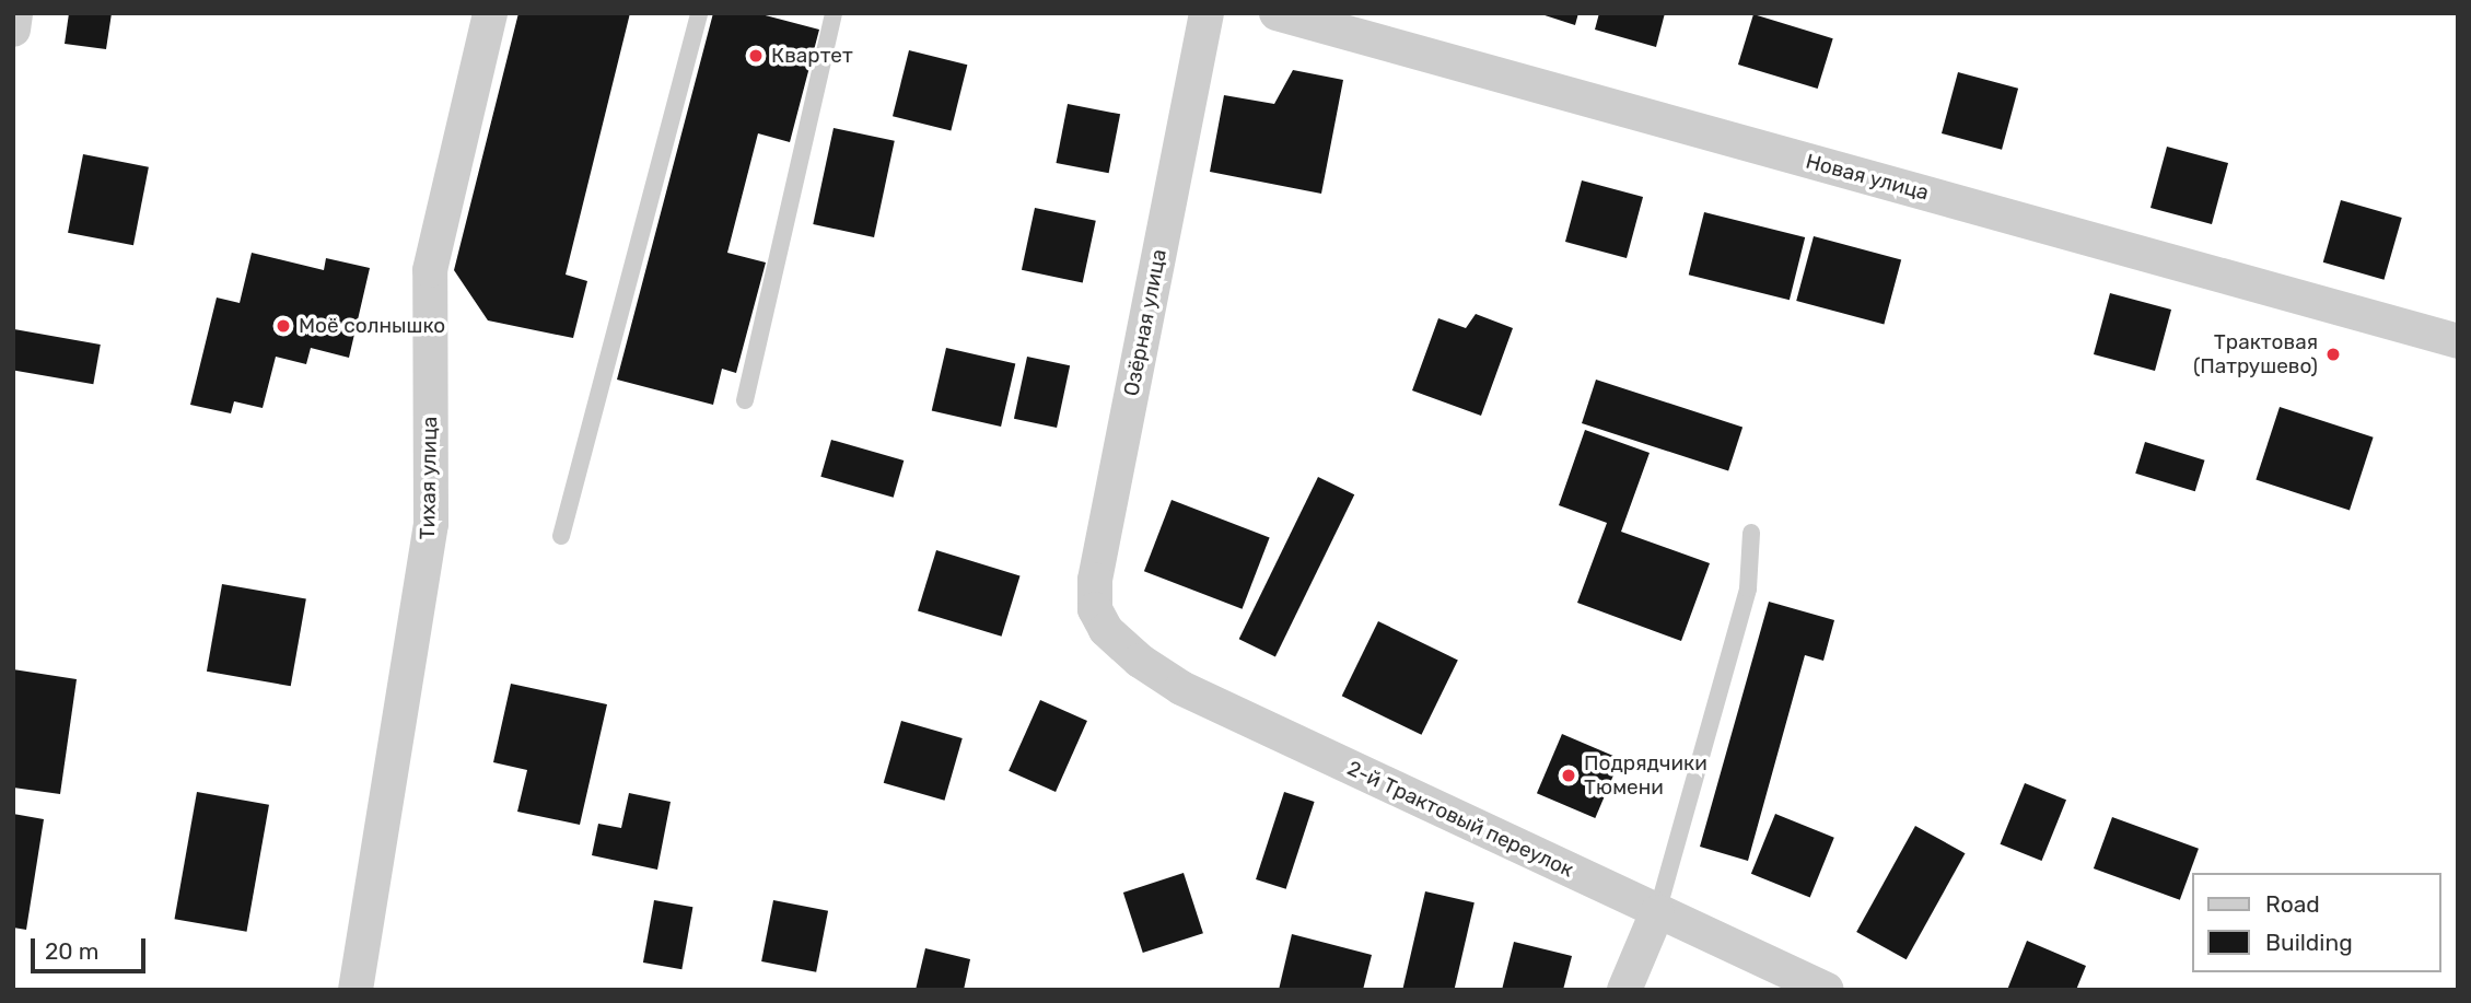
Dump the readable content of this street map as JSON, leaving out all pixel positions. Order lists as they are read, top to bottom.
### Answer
{
  "streets": {
    "street": [
      "Новая улица",
      "Озёрная улица",
      "Тихая улица",
      "2-й Трактовый переулок"
    ]
  },
  "crossings": [
    ["Озёрная улица", "2-й Трактовый переулок"]
  ],
  "places": [
    "Квартет",
    "Моё солнышко",
    "Трактовая (Патрушево)",
    "Подрядчики Тюмени"
  ],
  "legend": ["Road", "Building"],
  "scale_bar": "20 m"
}
